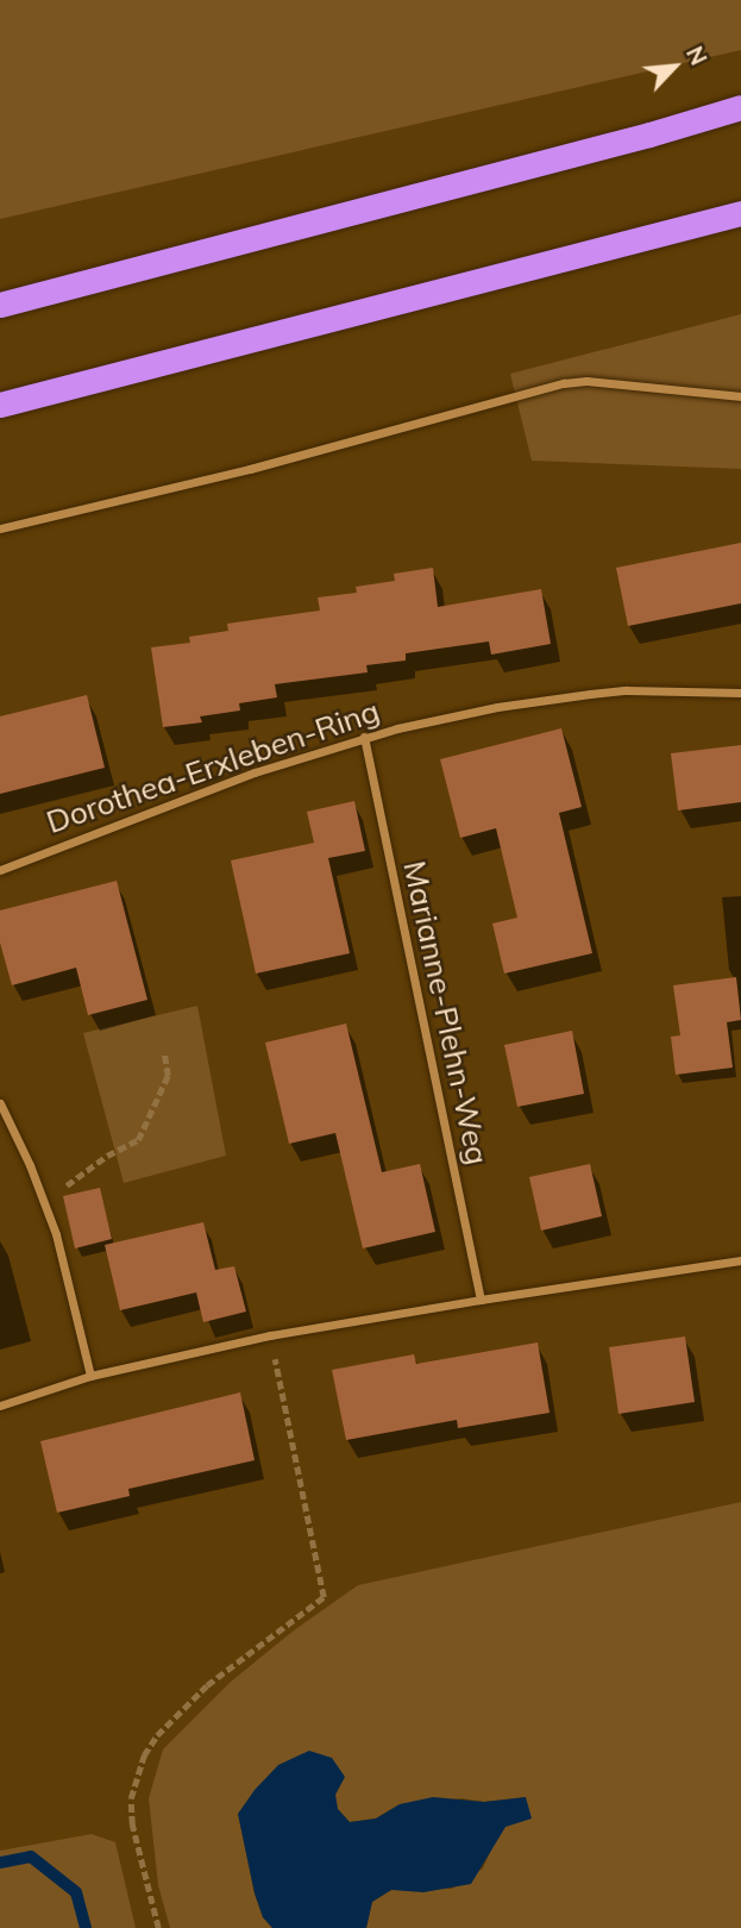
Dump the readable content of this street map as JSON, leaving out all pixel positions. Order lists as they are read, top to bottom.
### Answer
{
  "streets": {
    "street": ["Dorothea-Erxleben-Ring", "Marianne-Plehn-Weg"]
  },
  "crossings": [
    ["Dorothea-Erxleben-Ring", "Marianne-Plehn-Weg"]
  ],
  "north": "top right"
}
